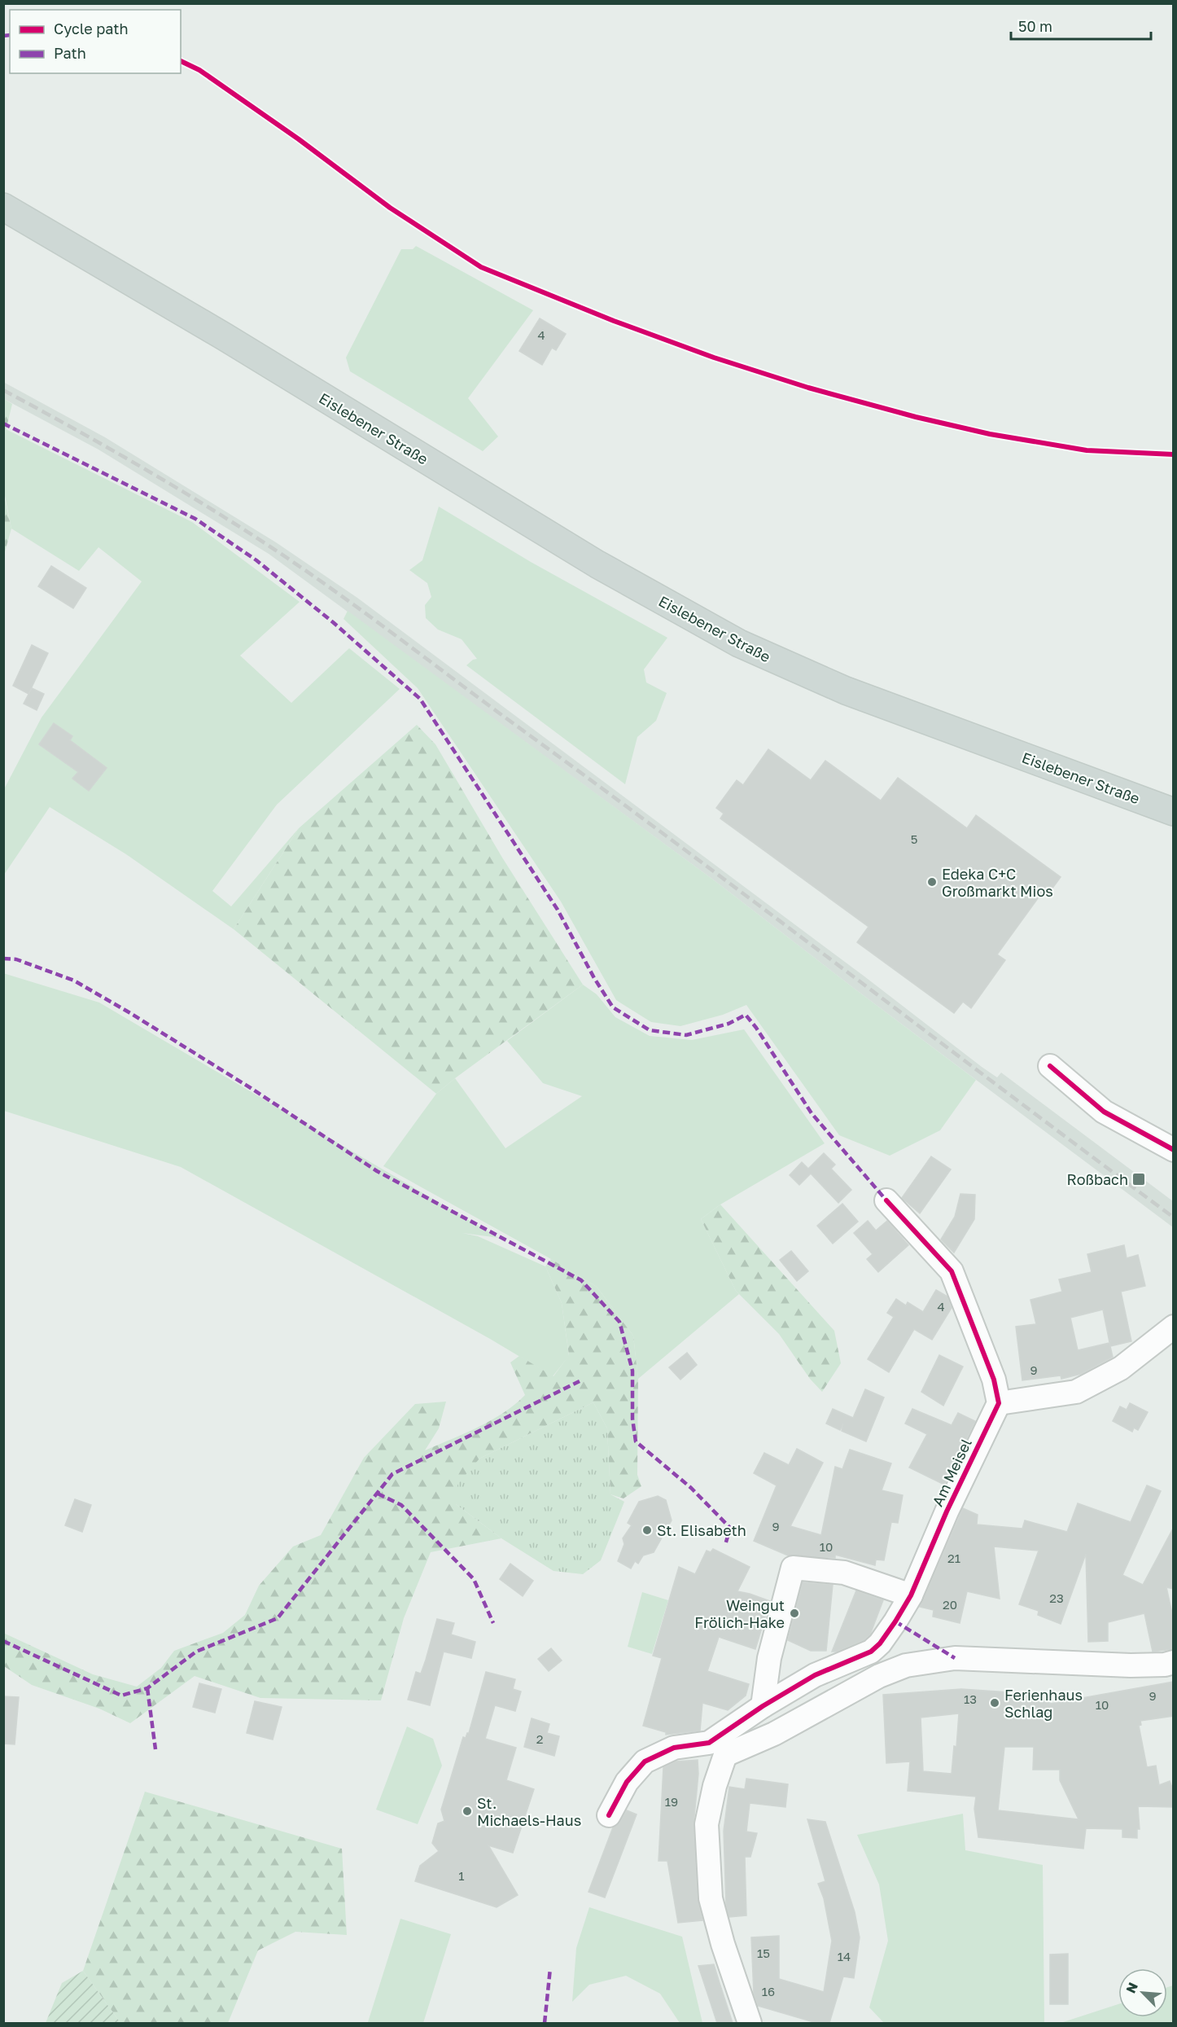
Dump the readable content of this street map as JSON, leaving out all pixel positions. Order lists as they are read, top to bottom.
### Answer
{
  "streets": {
    "main road": ["Eislebener Straße"],
    "street": ["Am Meisel"]
  },
  "places": {
    "other": [
      "Edeka C+C Großmarkt Mios",
      "St. Elisabeth",
      "Weingut Frölich-Hake",
      "Ferienhaus Schlag",
      "St. Michaels-Haus"
    ],
    "transit": ["Roßbach"]
  },
  "house_numbers": [
    "4",
    "5",
    "4",
    "9",
    "9",
    "10",
    "21",
    "23",
    "20",
    "9",
    "13",
    "10",
    "2",
    "19",
    "1",
    "15",
    "14",
    "16"
  ],
  "legend": ["Cycle path", "Path"],
  "scale_bar": "50 m",
  "north": "top left"
}
